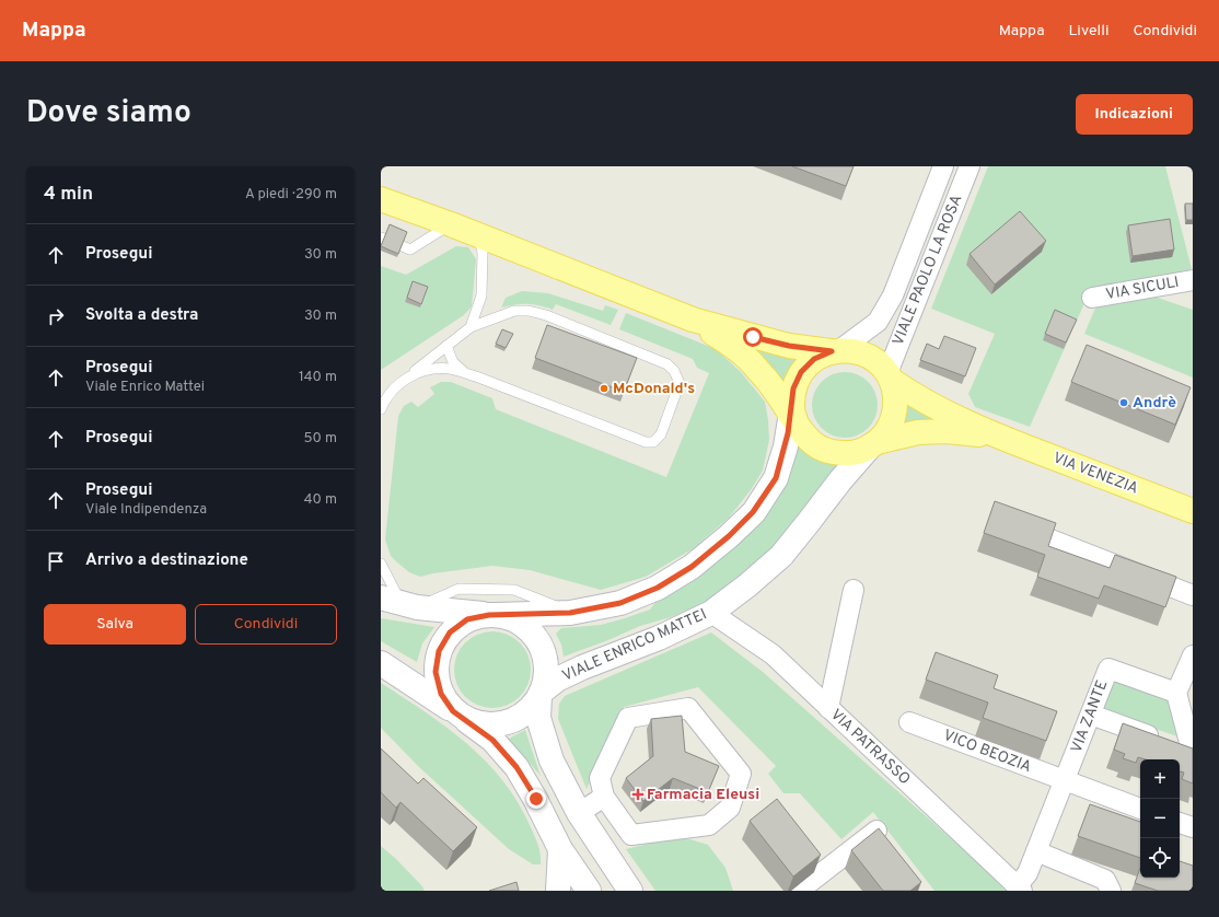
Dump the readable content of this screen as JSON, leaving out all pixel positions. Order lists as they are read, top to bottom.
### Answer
{
  "streets": {
    "main road": ["VIA VENEZIA"],
    "street": [
      "VIALE PAOLO LA ROSA",
      "VIA SICULI",
      "VIALE ENRICO MATTEI",
      "VIA ZANTE",
      "VIA PATRASSO",
      "VICO BEOZIA"
    ]
  },
  "crossings": [
    ["VIALE PAOLO LA ROSA", "VIALE ENRICO MATTEI"],
    ["VIALE ENRICO MATTEI", "VIA PATRASSO"],
    ["VIA ZANTE", "VIA PATRASSO"],
    ["VIA ZANTE", "VICO BEOZIA"]
  ],
  "places": {
    "other": ["McDonald's", "Andrè"],
    "health": ["Farmacia Eleusi"]
  },
  "page": {
    "header": "Mappa",
    "nav": ["Mappa", "Livelli", "Condividi"],
    "title": "Dove siamo",
    "buttons": [
      "Indicazioni",
      ["Salva", "Condividi"]
    ],
    "heading": ["4 min", "A piedi · 290 m"],
    "list": [
      ["Prosegui", "30 m"],
      ["Svolta a destra", "30 m"],
      ["Prosegui", "Viale Enrico Mattei", "140 m"],
      ["Prosegui", "50 m"],
      ["Prosegui", "Viale Indipendenza", "40 m"],
      "Arrivo a destinazione"
    ],
    "map_buttons": ["+", "−"]
  }
}
